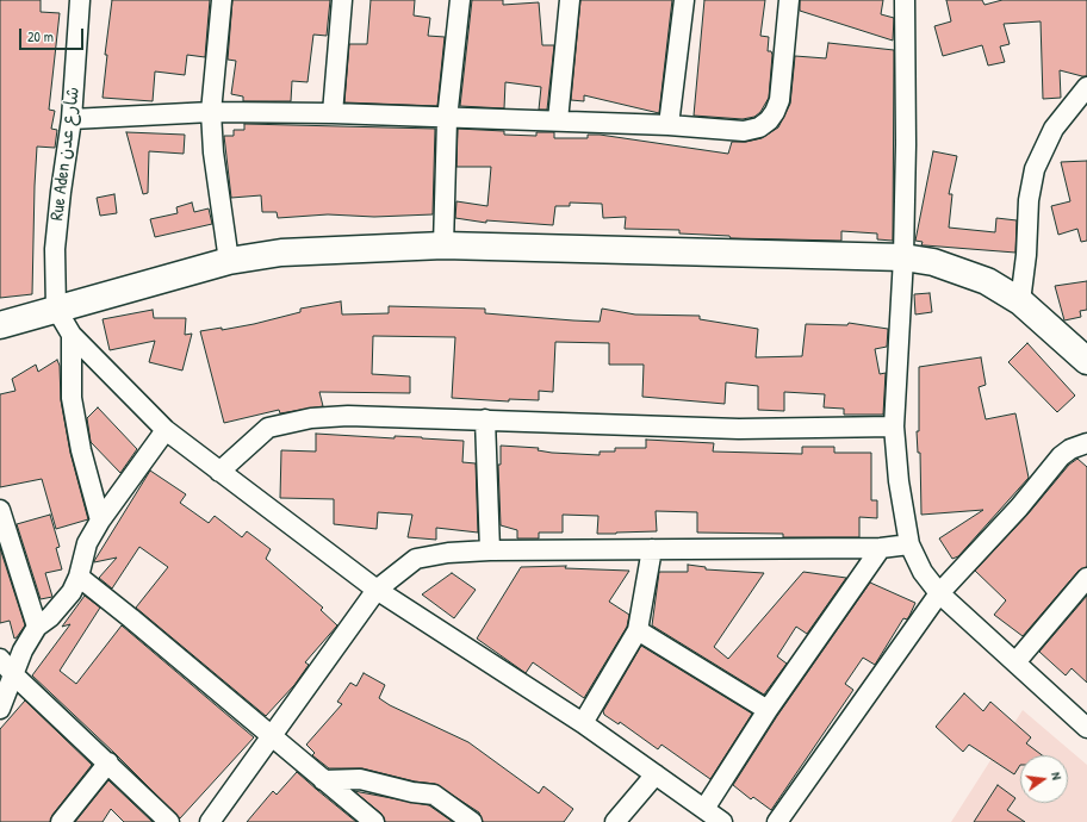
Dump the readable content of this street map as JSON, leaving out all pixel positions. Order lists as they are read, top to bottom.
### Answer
{
  "streets": {
    "street": ["Rue Aden شارع عدن"]
  },
  "scale_bar": "20 m",
  "north": "right"
}
